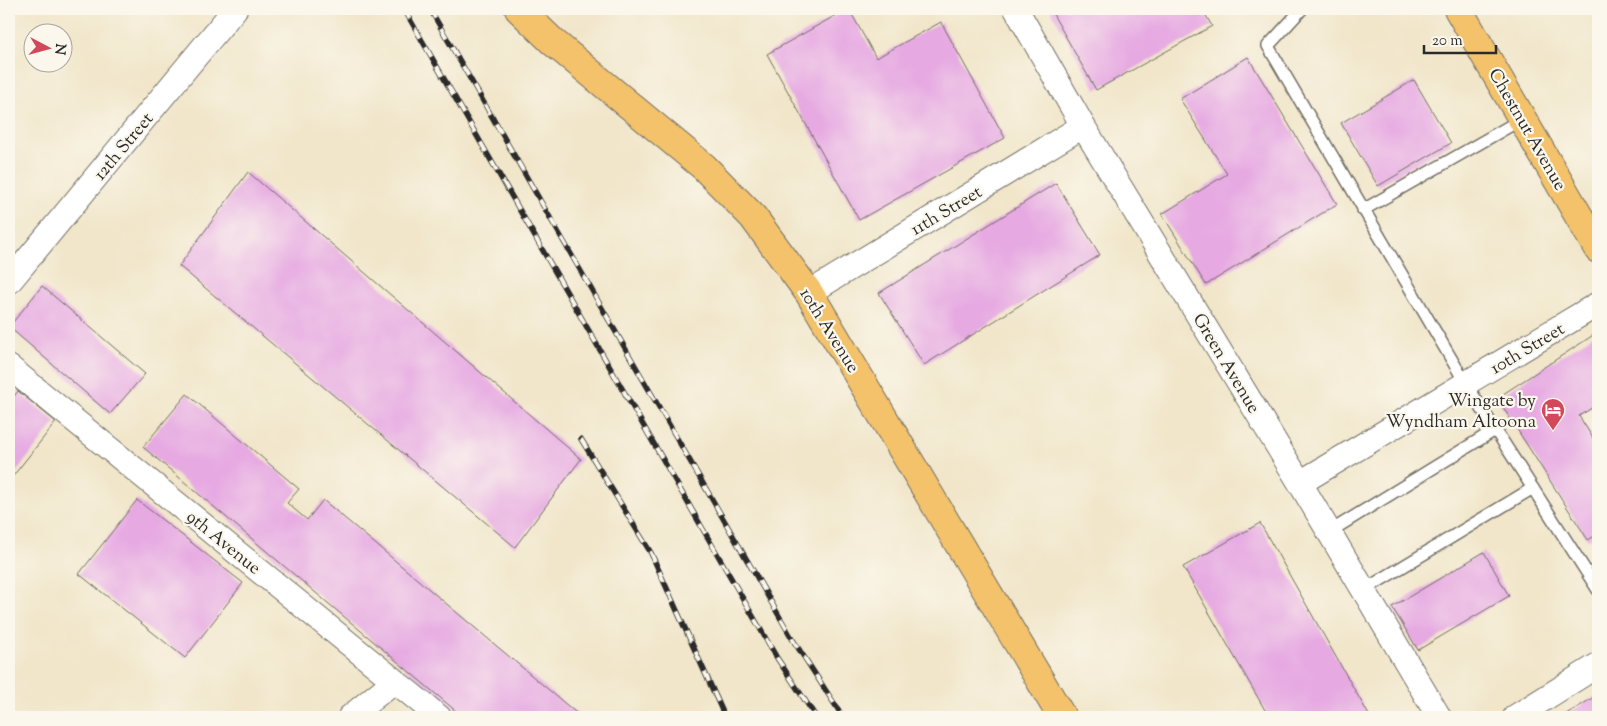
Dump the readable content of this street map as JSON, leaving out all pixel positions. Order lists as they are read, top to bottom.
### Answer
{
  "streets": {
    "main road": ["Chestnut Avenue", "10th Avenue"],
    "street": [
      "12th Street",
      "11th Street",
      "10th Street",
      "Green Avenue",
      "9th Avenue"
    ]
  },
  "crossings": [
    ["11th Street", "10th Avenue"],
    ["11th Street", "Green Avenue"],
    ["10th Street", "Green Avenue"]
  ],
  "places": {
    "hotel": ["Wingate by Wyndham Altoona"]
  },
  "scale_bar": "20 m",
  "north": "right"
}
